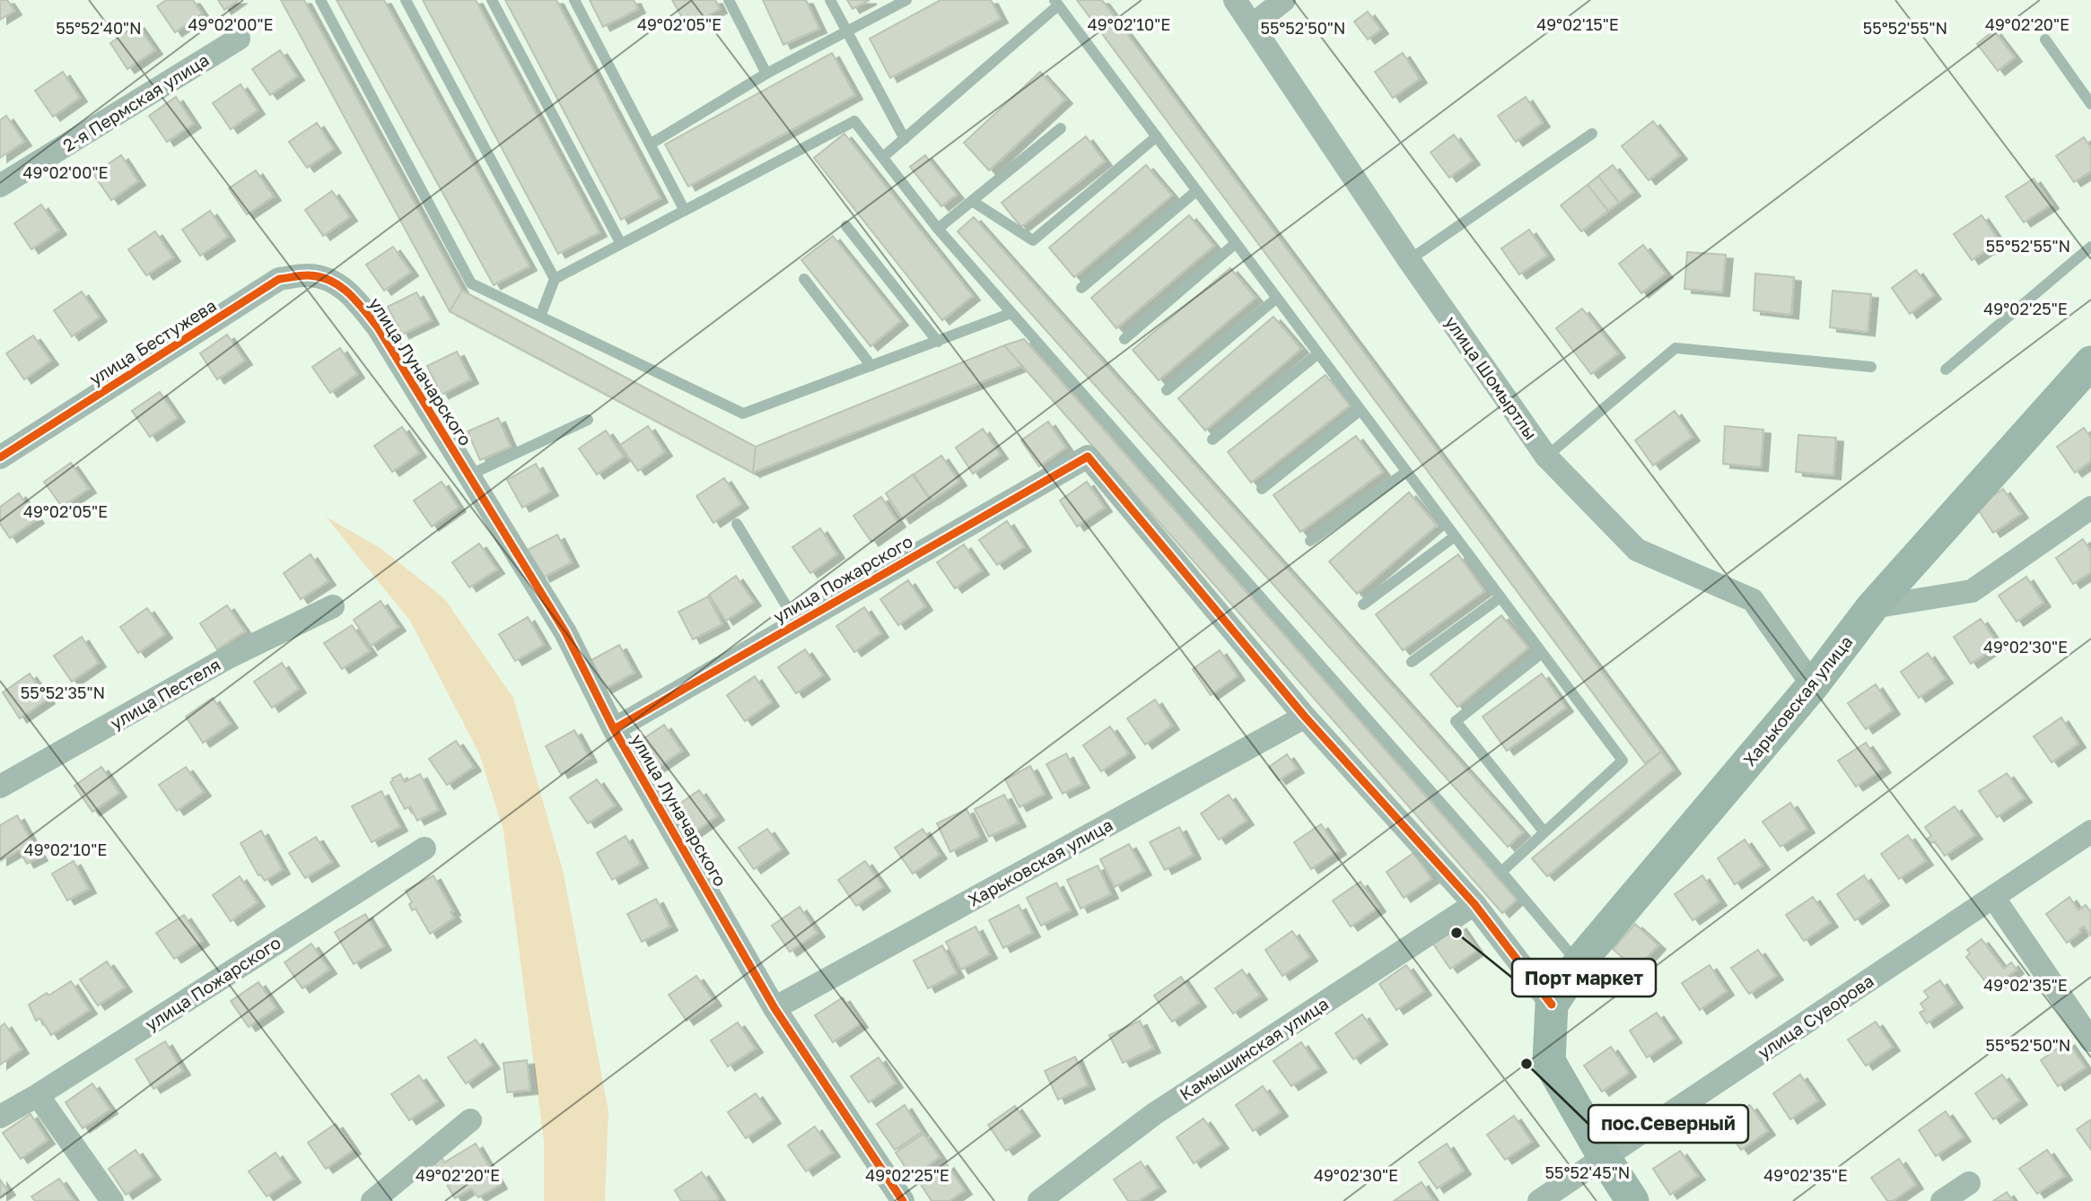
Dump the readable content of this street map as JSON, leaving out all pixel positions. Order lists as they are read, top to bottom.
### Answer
{
  "streets": {
    "street": [
      "2-я Пермская улица",
      "улица Бестужева",
      "улица Луначарского",
      "улица Шомыртлы",
      "улица Пожарского",
      "улица Пестеля",
      "Харьковская улица",
      "улица Суворова",
      "Камышинская улица"
    ]
  },
  "crossings": [
    ["улица Бестужева", "улица Луначарского"],
    ["улица Луначарского", "улица Пожарского"],
    ["улица Луначарского", "Харьковская улица"],
    ["улица Шомыртлы", "Харьковская улица"],
    ["улица Пожарского", "Харьковская улица"]
  ],
  "places": ["Порт маркет", "пос.Северный"],
  "coordinates": [
    "49°02'00\"E",
    "49°02'05\"E",
    "49°02'10\"E",
    "49°02'20\"E",
    "49°02'15\"E",
    "55°52'40\"N",
    "55°52'50\"N",
    "55°52'55\"N",
    "49°02'25\"E",
    "49°02'30\"E",
    "55°52'35\"N",
    "49°02'35\"E",
    "55°52'45\"N"
  ]
}
